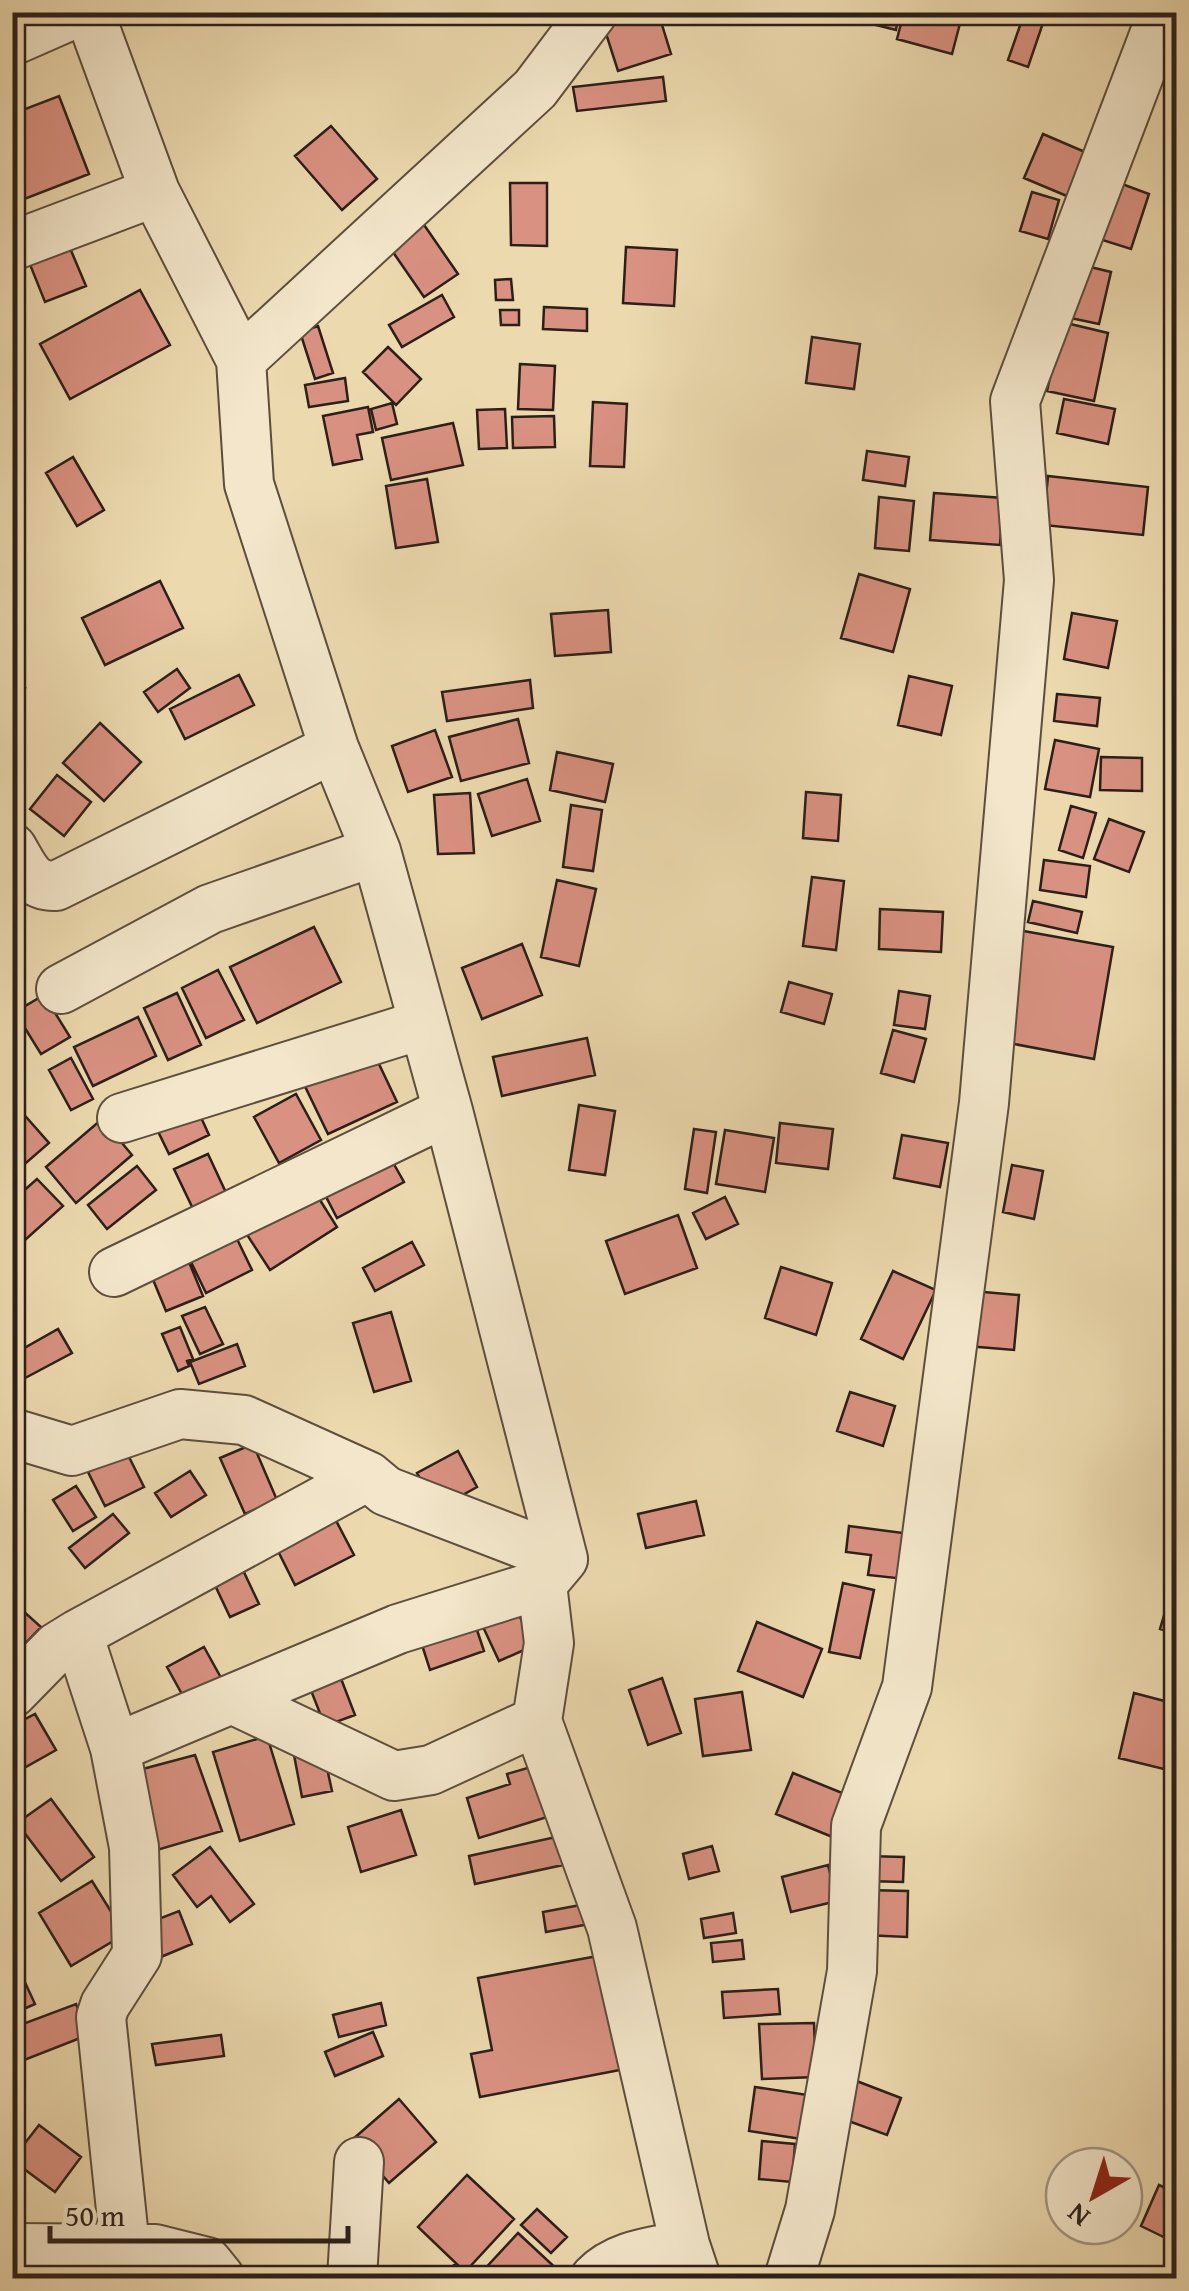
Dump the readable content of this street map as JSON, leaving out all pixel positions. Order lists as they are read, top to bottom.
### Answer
{
  "scale_bar": "50 m",
  "north": "bottom left"
}
